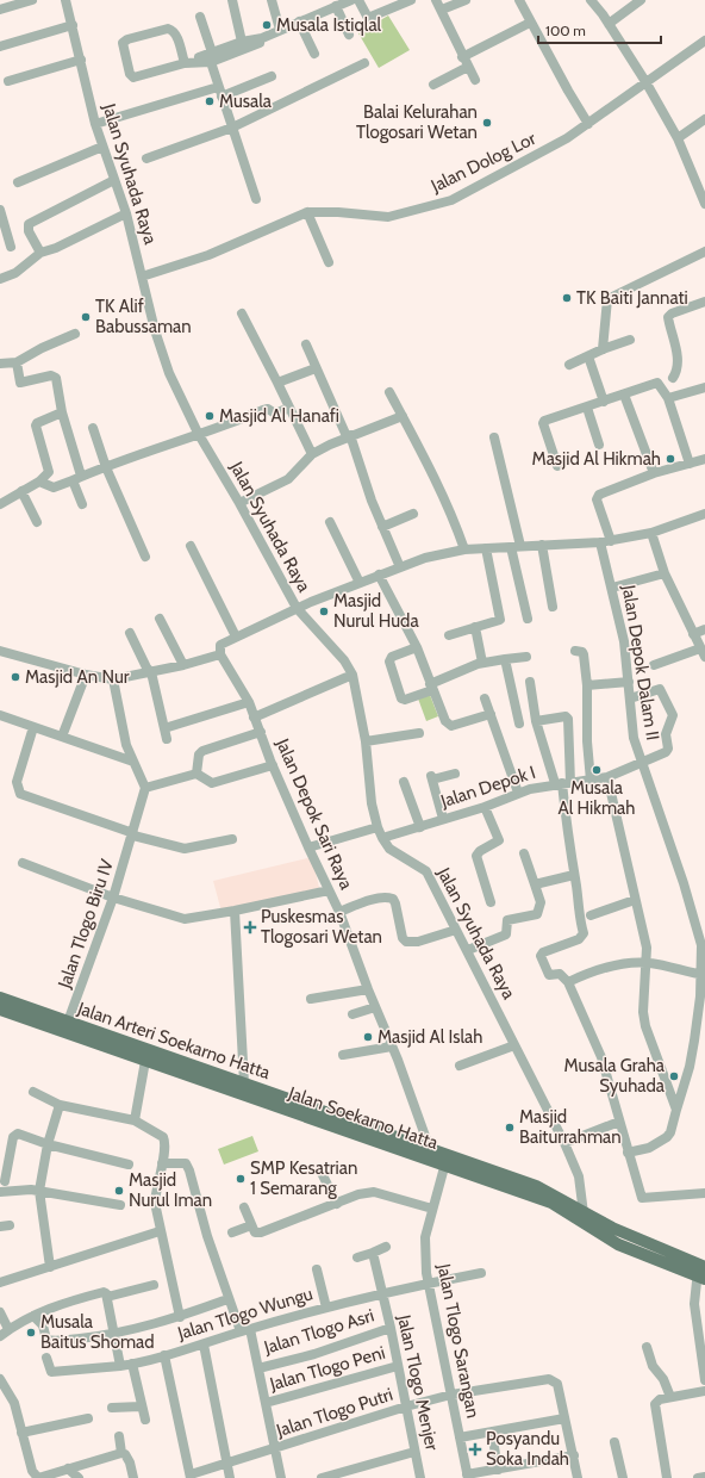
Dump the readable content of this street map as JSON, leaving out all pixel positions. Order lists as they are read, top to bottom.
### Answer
{
  "streets": {
    "main road": ["Jalan Arteri Soekarno Hatta", "Jalan Soekarno Hatta"],
    "street": [
      "Jalan Dolog Lor",
      "Jalan Syuhada Raya",
      "Jalan Depok Dalam II",
      "Jalan Depok I",
      "Jalan Depok Sari Raya",
      "Jalan Tlogo Biru IV",
      "Jalan Tlogo Wungu",
      "Jalan Tlogo Asri",
      "Jalan Tlogo Sarangan",
      "Jalan Tlogo Peni",
      "Jalan Tlogo Menjer",
      "Jalan Tlogo Putri"
    ]
  },
  "crossings": [
    ["Jalan Dolog Lor", "Jalan Syuhada Raya"],
    ["Jalan Syuhada Raya", "Jalan Depok I"],
    ["Jalan Syuhada Raya", "Jalan Arteri Soekarno Hatta"],
    ["Jalan Depok Dalam II", "Jalan Depok I"],
    ["Jalan Depok Sari Raya", "Jalan Arteri Soekarno Hatta"],
    ["Jalan Depok Sari Raya", "Jalan Soekarno Hatta"],
    ["Jalan Tlogo Biru IV", "Jalan Arteri Soekarno Hatta"],
    ["Jalan Arteri Soekarno Hatta", "Jalan Soekarno Hatta"],
    ["Jalan Arteri Soekarno Hatta", "Jalan Tlogo Sarangan"],
    ["Jalan Soekarno Hatta", "Jalan Tlogo Sarangan"],
    ["Jalan Tlogo Wungu", "Jalan Tlogo Sarangan"],
    ["Jalan Tlogo Wungu", "Jalan Tlogo Menjer"],
    ["Jalan Tlogo Asri", "Jalan Tlogo Menjer"],
    ["Jalan Tlogo Sarangan", "Jalan Tlogo Putri"],
    ["Jalan Tlogo Peni", "Jalan Tlogo Menjer"],
    ["Jalan Tlogo Menjer", "Jalan Tlogo Putri"]
  ],
  "places": {
    "other": [
      "Musala Istiqlal",
      "Musala",
      "Balai Kelurahan Tlogosari Wetan",
      "TK Baiti Jannati",
      "TK Alif Babussaman",
      "Masjid Al Hanafi",
      "Masjid Al Hikmah",
      "Masjid Nurul Huda",
      "Masjid An Nur",
      "Musala Al Hikmah",
      "Masjid Al Islah",
      "Musala Graha Syuhada",
      "Masjid Baiturrahman",
      "SMP Kesatrian 1 Semarang",
      "Masjid Nurul Iman",
      "Musala Baitus Shomad"
    ],
    "health": ["Puskesmas Tlogosari Wetan", "Posyandu Soka Indah"]
  },
  "scale_bar": "100 m"
}
